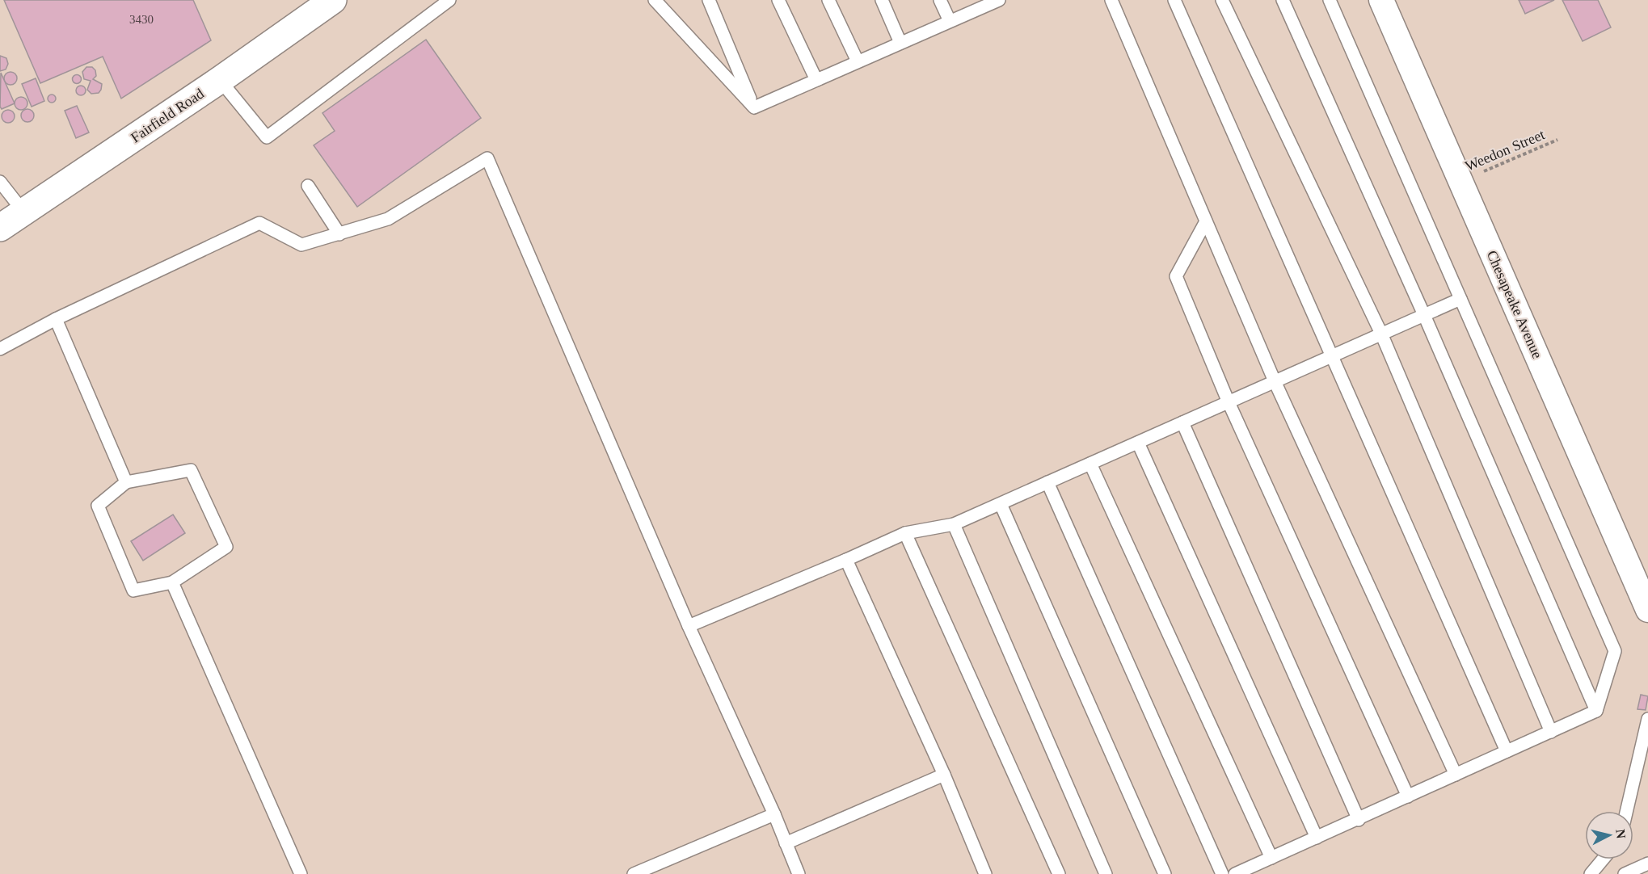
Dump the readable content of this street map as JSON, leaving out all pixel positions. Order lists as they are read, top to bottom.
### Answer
{
  "streets": {
    "street": ["Fairfield Road", "Chesapeake Avenue"],
    "path": ["Weedon Street"]
  },
  "crossings": [
    ["Weedon Street", "Chesapeake Avenue"]
  ],
  "house_numbers": ["3430"],
  "north": "right"
}
